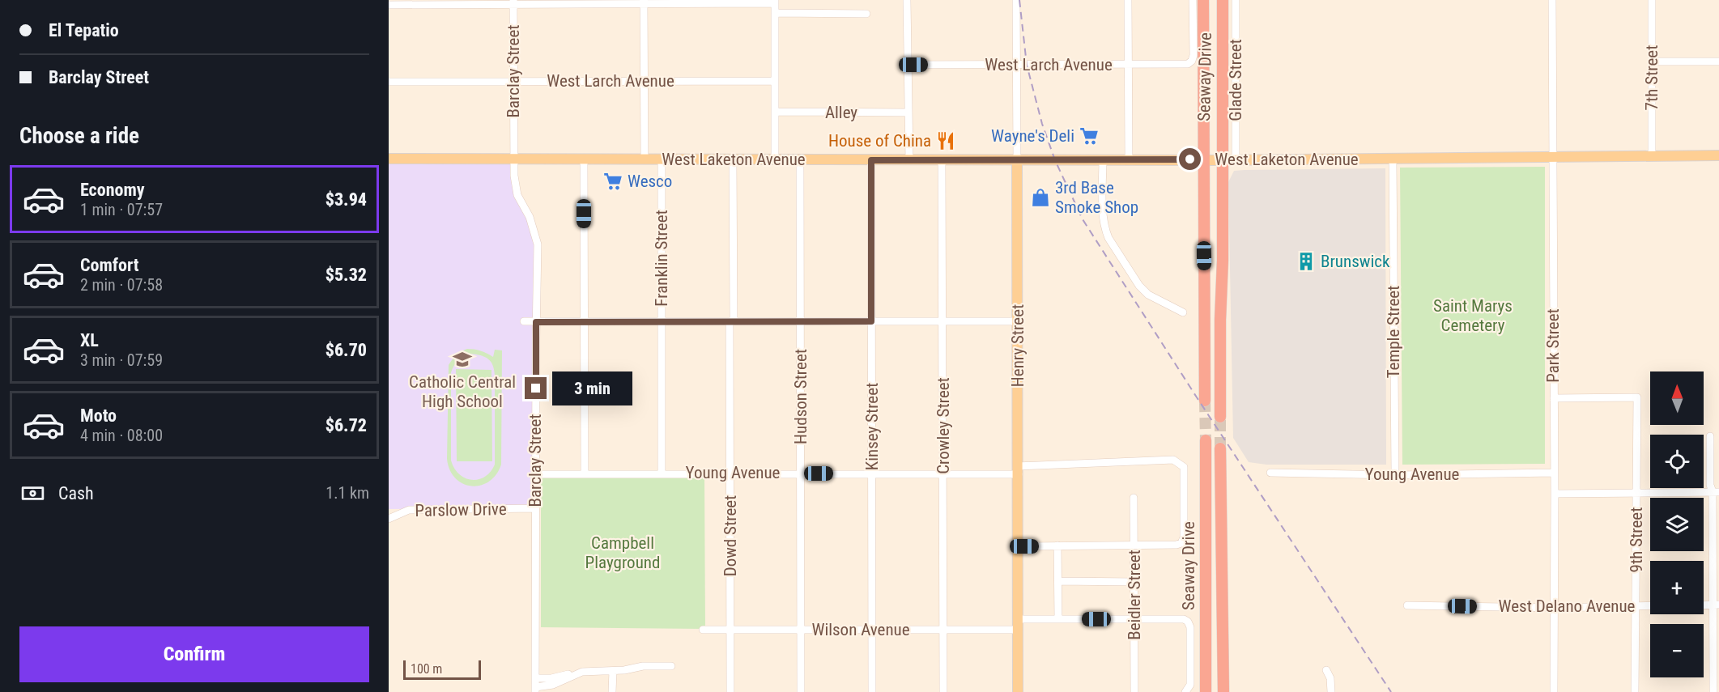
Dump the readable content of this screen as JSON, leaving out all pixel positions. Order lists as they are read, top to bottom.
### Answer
{
  "streets": {
    "highway": ["Seaway Drive"],
    "main road": ["West Laketon Avenue", "Henry Street"],
    "street": [
      "West Larch Avenue",
      "Barclay Street",
      "7th Street",
      "Glade Street",
      "Alley",
      "Franklin Street",
      "Temple Street",
      "Park Street",
      "Hudson Street",
      "Crowley Street",
      "Kinsey Street",
      "Young Avenue",
      "Parslow Drive",
      "Dowd Street",
      "9th Street",
      "Beidler Street",
      "West Delano Avenue",
      "Wilson Avenue"
    ]
  },
  "crossings": [
    ["West Larch Avenue", "Barclay Street"],
    ["West Larch Avenue", "Henry Street"],
    ["Barclay Street", "West Laketon Avenue"],
    ["Barclay Street", "Young Avenue"],
    ["Barclay Street", "Parslow Drive"],
    ["Seaway Drive", "West Laketon Avenue"],
    ["7th Street", "West Laketon Avenue"],
    ["Glade Street", "West Laketon Avenue"],
    ["West Laketon Avenue", "Franklin Street"],
    ["West Laketon Avenue", "Temple Street"],
    ["West Laketon Avenue", "Henry Street"],
    ["West Laketon Avenue", "Park Street"],
    ["West Laketon Avenue", "Hudson Street"],
    ["West Laketon Avenue", "Crowley Street"],
    ["West Laketon Avenue", "Kinsey Street"],
    ["West Laketon Avenue", "Dowd Street"],
    ["Franklin Street", "Young Avenue"],
    ["Temple Street", "Young Avenue"],
    ["Henry Street", "Young Avenue"],
    ["Henry Street", "Wilson Avenue"],
    ["Park Street", "Young Avenue"],
    ["Park Street", "9th Street"],
    ["Park Street", "West Delano Avenue"],
    ["Hudson Street", "Young Avenue"],
    ["Hudson Street", "Wilson Avenue"],
    ["Crowley Street", "Young Avenue"],
    ["Crowley Street", "Wilson Avenue"],
    ["Kinsey Street", "Young Avenue"],
    ["Kinsey Street", "Wilson Avenue"],
    ["Young Avenue", "Dowd Street"],
    ["Young Avenue", "Beidler Street"],
    ["Dowd Street", "Wilson Avenue"],
    ["9th Street", "West Delano Avenue"]
  ],
  "parks": ["Saint Marys Cemetery", "Campbell Playground"],
  "places": {
    "supermarket": ["Wayne's Deli", "Wesco"],
    "restaurant": ["House of China"],
    "shop": ["3rd Base Smoke Shop"],
    "building": ["Brunswick"],
    "school or university": ["Catholic Central High School"]
  },
  "scale_bar": "100 m",
  "north": "top",
  "page": {
    "banner": ["El Tepatio", "Barclay Street"],
    "heading": "Choose a ride",
    "list": [
      {
        "name": "Economy",
        "note": "1 min · 07:57",
        "value": "$3.94"
      },
      {
        "name": "Comfort",
        "note": "2 min · 07:58",
        "value": "$5.32"
      },
      {
        "name": "XL",
        "note": "3 min · 07:59",
        "value": "$6.70"
      },
      {
        "name": "Moto",
        "note": "4 min · 08:00",
        "value": "$6.72"
      }
    ],
    "map_buttons": ["+", "−"],
    "bubble": "3 min",
    "pay": ["Cash", "1.1 km"],
    "buttons": "Confirm",
    "scale": "100 m"
  }
}
